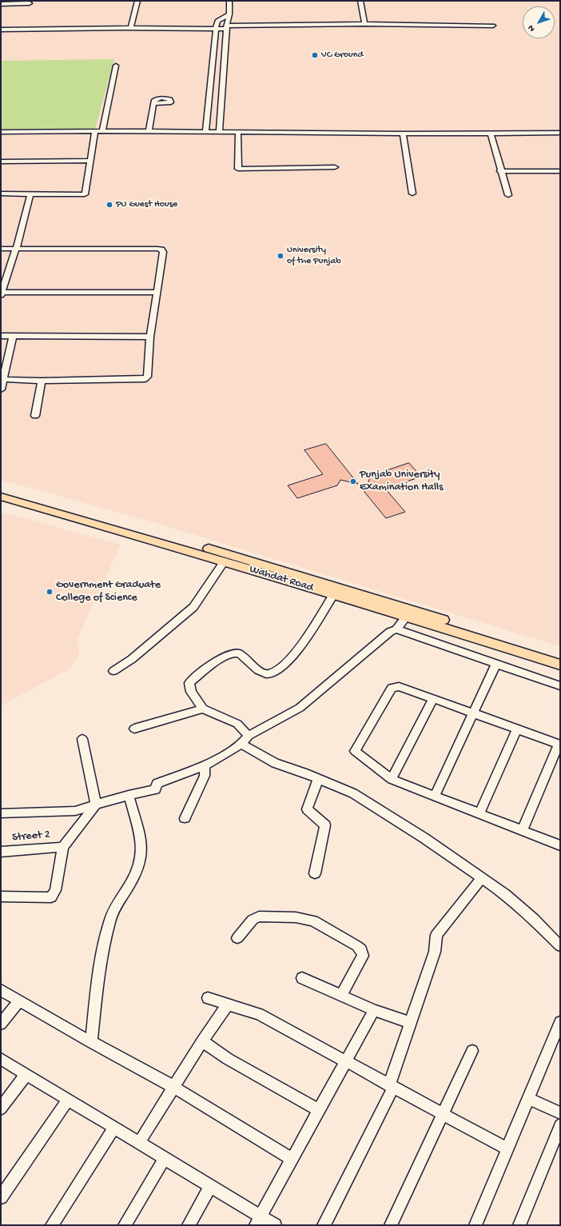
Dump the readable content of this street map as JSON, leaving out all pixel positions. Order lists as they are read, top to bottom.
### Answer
{
  "streets": {
    "main road": ["Wahdat Road"],
    "street": ["Street 2"]
  },
  "places": [
    "VC Ground",
    "PU Guest House",
    "University of the Punjab",
    "Punjab University Examination Halls",
    "Government Graduate College of Science"
  ],
  "north": "bottom left"
}
